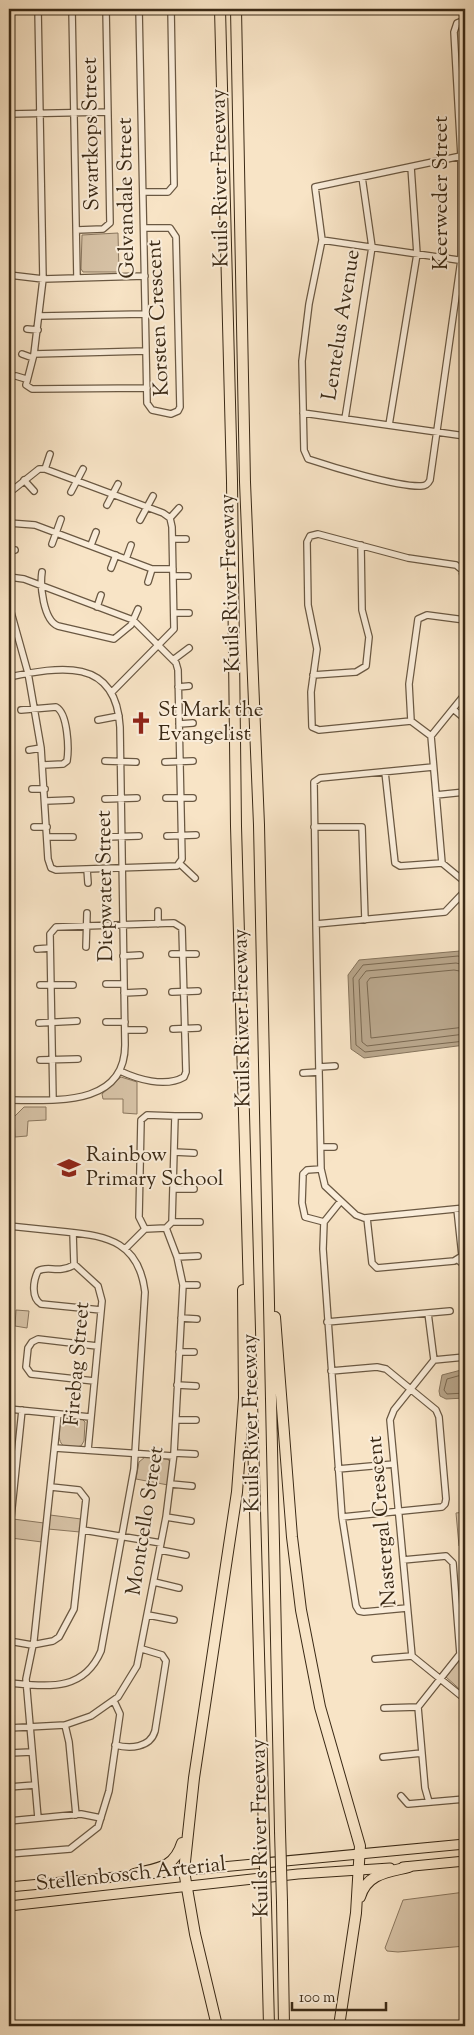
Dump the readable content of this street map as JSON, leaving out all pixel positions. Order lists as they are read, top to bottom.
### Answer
{
  "streets": {
    "highway": ["Kuils River Freeway"],
    "main road": ["Stellenbosch Arterial"],
    "street": [
      "Swartkops Street",
      "Keerweder Street",
      "Gelvandale Street",
      "Korsten Crescent",
      "Lentelus Avenue",
      "Diepwater Street",
      "Firebag Street",
      "Montcello Street",
      "Nastergal Crescent"
    ]
  },
  "crossings": [
    ["Gelvandale Street", "Korsten Crescent"]
  ],
  "places": {
    "church": ["St Mark the Evangelist"],
    "school or university": ["Rainbow Primary School"]
  },
  "scale_bar": "100 m"
}
